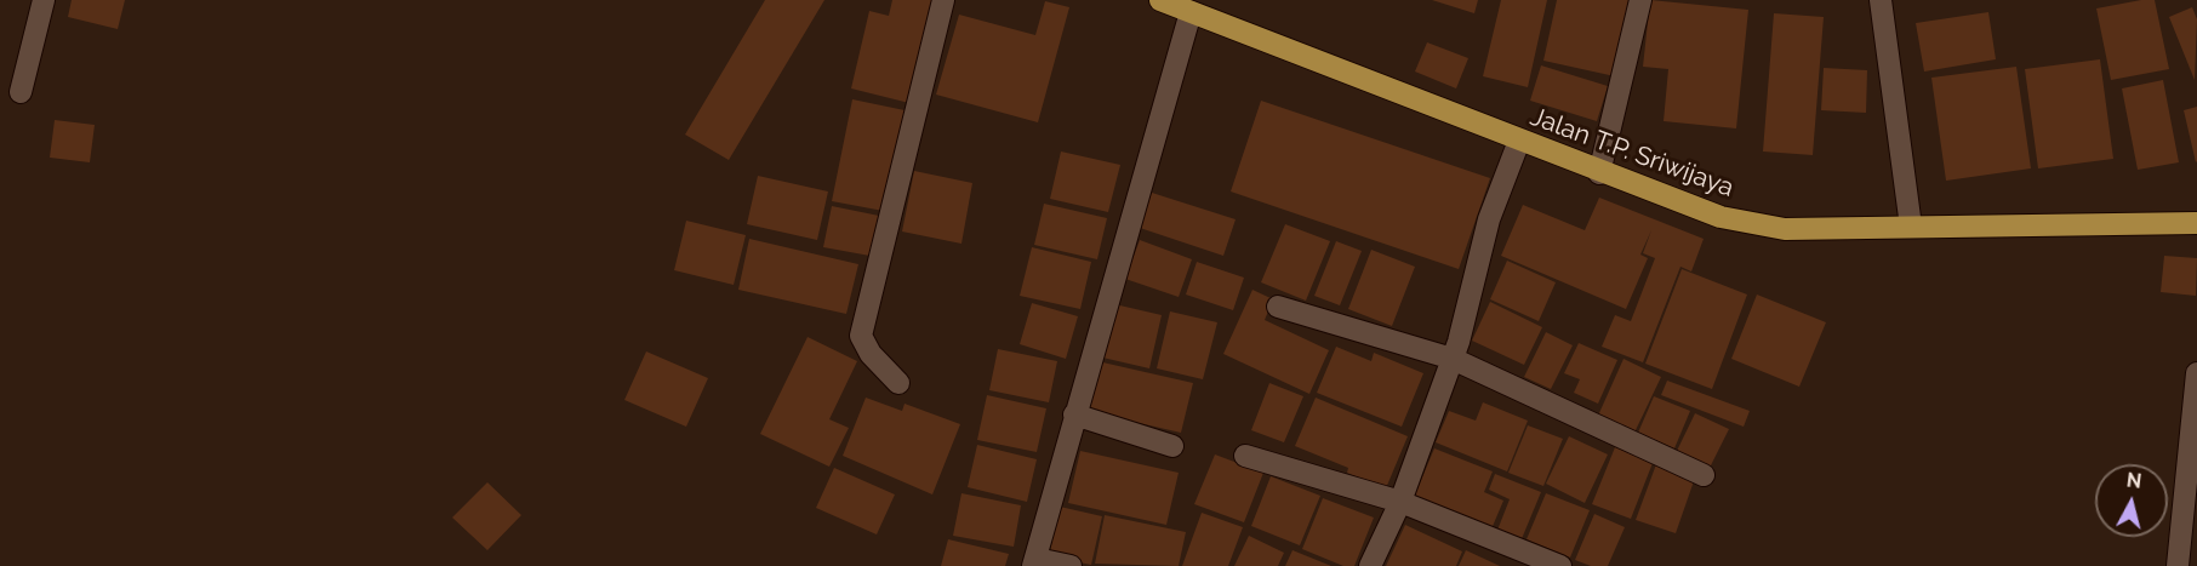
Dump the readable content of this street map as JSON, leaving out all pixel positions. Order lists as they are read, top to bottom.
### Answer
{
  "streets": {
    "main road": ["Jalan T.P. Sriwijaya"]
  },
  "north": "top"
}
